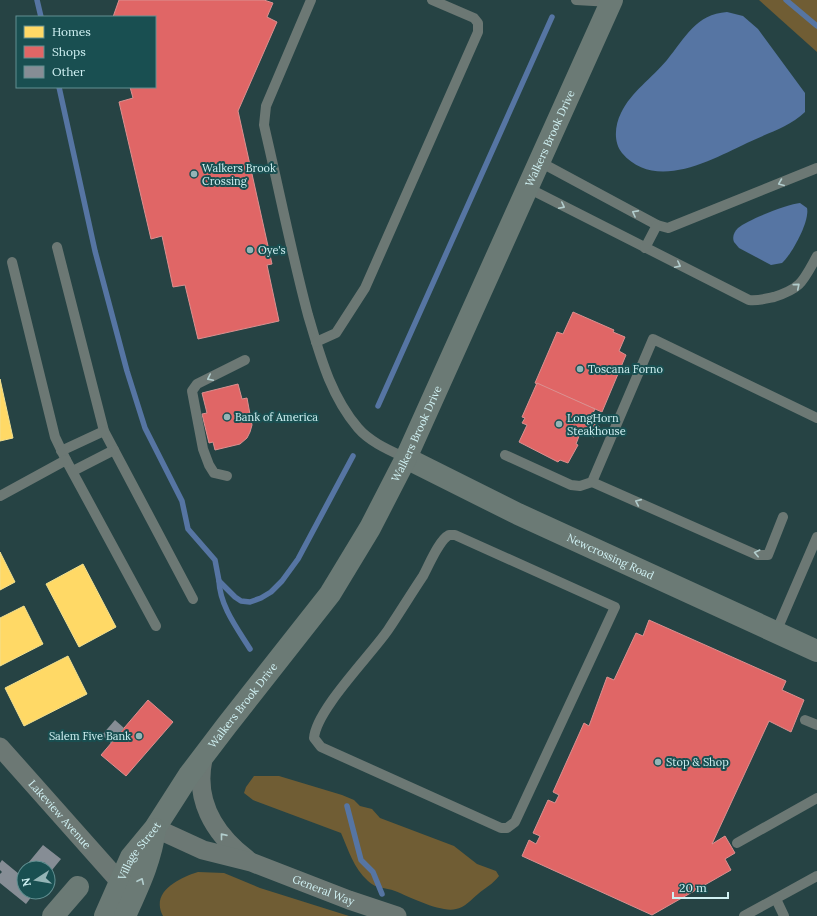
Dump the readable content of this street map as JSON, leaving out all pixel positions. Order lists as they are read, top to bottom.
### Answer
{
  "streets": {
    "street": [
      "Walkers Brook Drive",
      "Newcrossing Road",
      "Lakeview Avenue",
      "Village Street",
      "General Way"
    ]
  },
  "crossings": [
    ["Walkers Brook Drive", "Newcrossing Road"],
    ["Walkers Brook Drive", "Village Street"],
    ["Walkers Brook Drive", "General Way"],
    ["Lakeview Avenue", "Village Street"],
    ["Village Street", "General Way"]
  ],
  "places": [
    "Walkers Brook Crossing",
    "Oye's",
    "Toscana Forno",
    "Bank of America",
    "LongHorn Steakhouse",
    "Salem Five Bank",
    "Stop & Shop"
  ],
  "legend": ["Homes", "Shops", "Other"],
  "scale_bar": "20 m",
  "north": "left"
}
